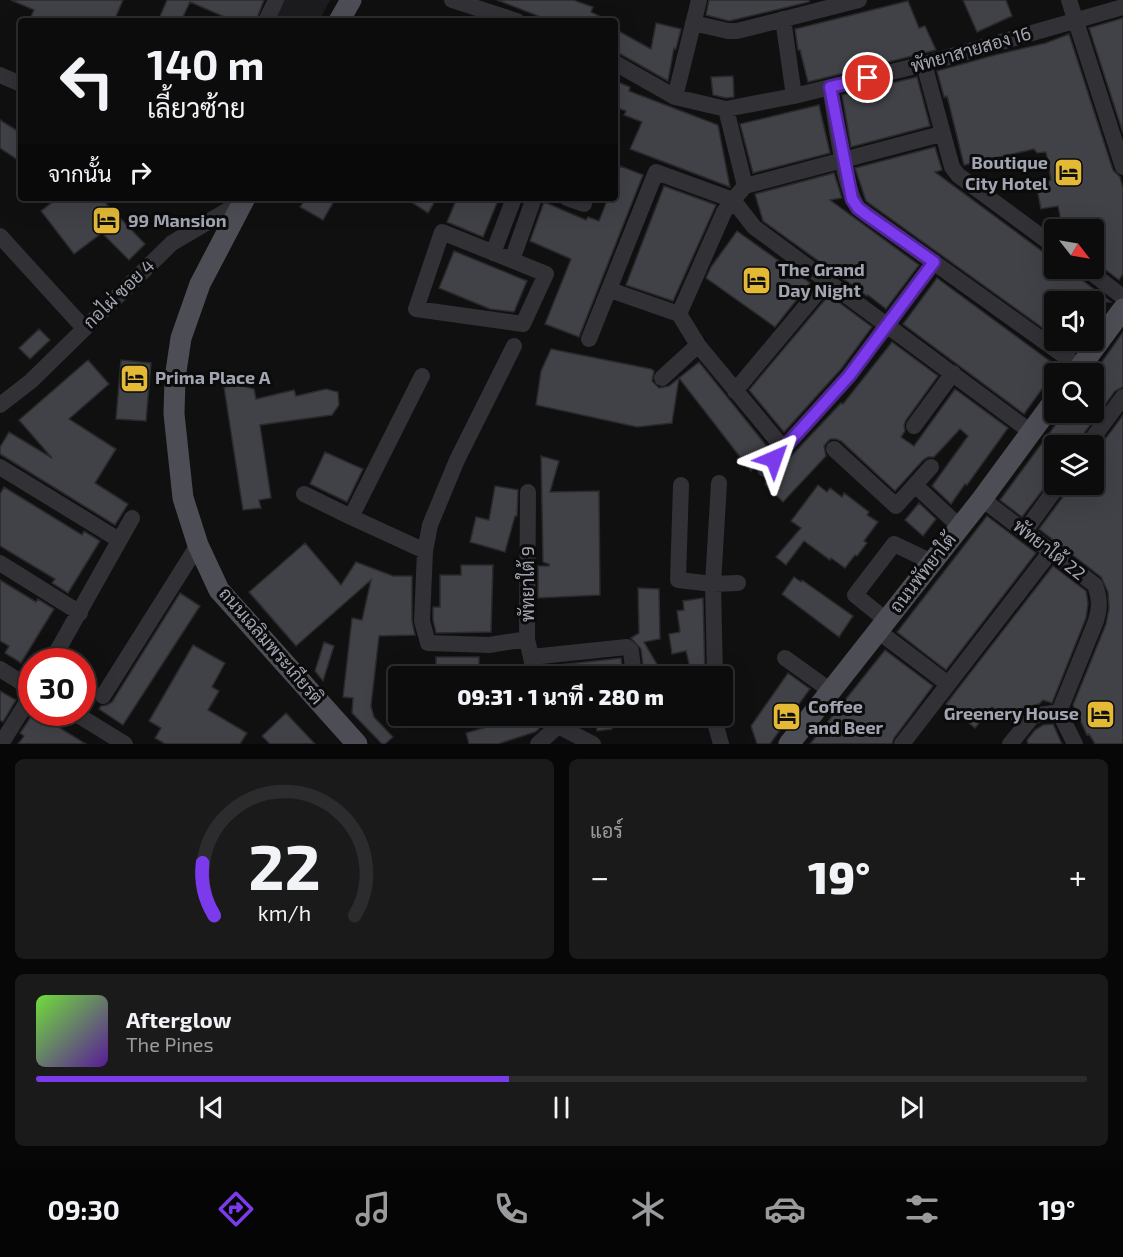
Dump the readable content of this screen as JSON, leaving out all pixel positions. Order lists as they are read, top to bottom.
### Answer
{
  "streets": {
    "main road": ["ถนนพัทยาใต้", "ถนนเฉลิมพระเกียรติ"],
    "street": [
      "พัทยาสายสอง 16",
      "กอไผ่ ซอย 4",
      "พัทยาใต้ 22",
      "พัทยาใต้ 9"
    ]
  },
  "crossings": [
    ["พัทยาใต้ 22", "ถนนพัทยาใต้"]
  ],
  "places": {
    "hotel": [
      "Boutique City Hotel",
      "99 Mansion",
      "The Grand Day Night",
      "Prima Place A",
      "Greenery House",
      "Coffee and Beer"
    ]
  },
  "north": "bottom right",
  "page": {
    "turn": ["140 m", "เลี้ยวซ้าย"],
    "then": "จากนั้น",
    "limit": "30",
    "trip": "09:31 · 1 นาที · 280 m",
    "tile": "แอร์",
    "heat": ["−", "19°", "+"],
    "song": ["Afterglow", "The Pines"],
    "tabs": ["09:30", "19°"],
    "gauge": ["22", "km/h"]
  }
}
